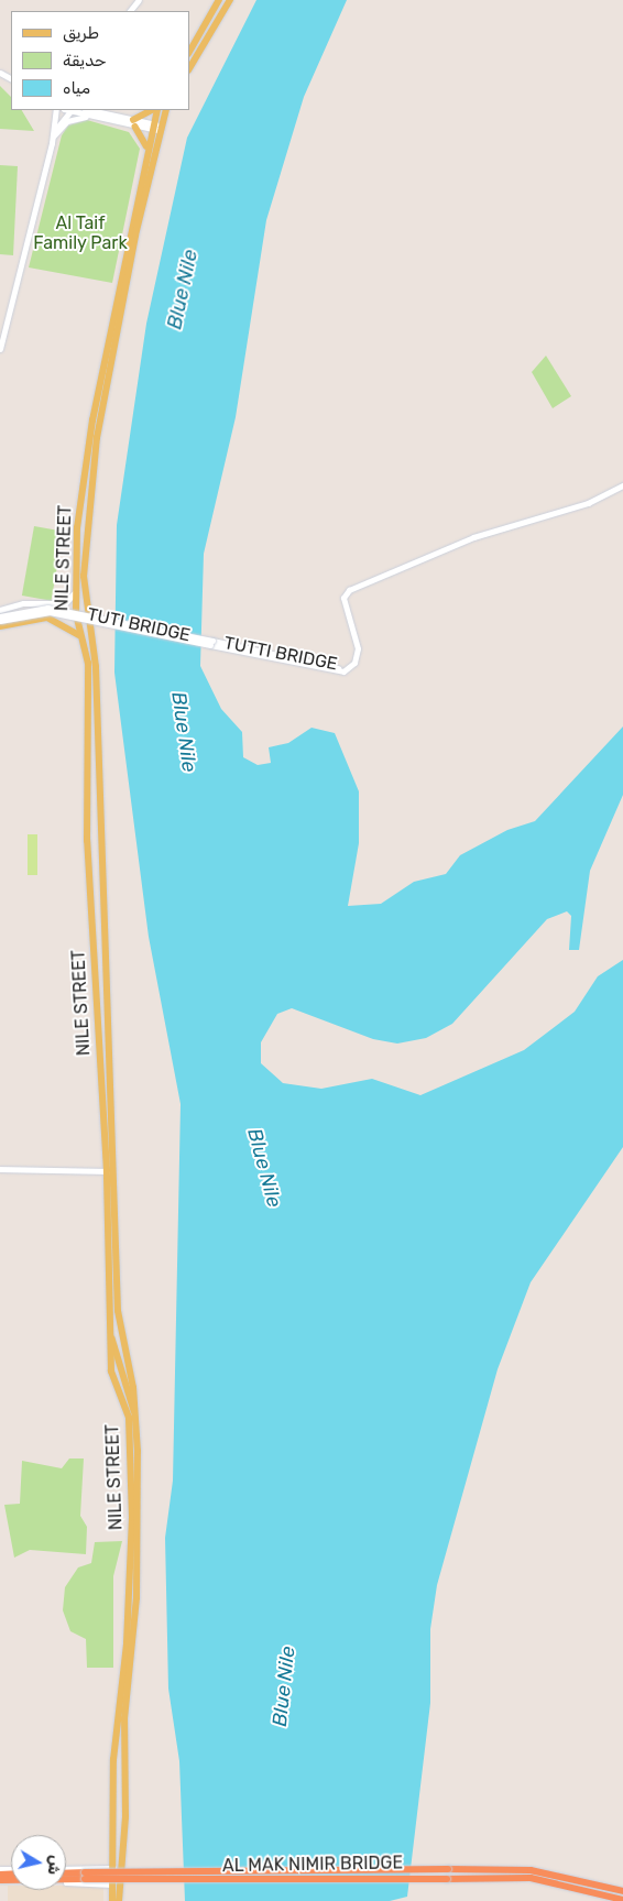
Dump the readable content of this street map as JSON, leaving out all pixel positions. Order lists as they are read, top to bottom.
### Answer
{
  "streets": {
    "highway": ["AL MAK NIMIR BRIDGE"],
    "main road": ["NILE STREET"],
    "street": ["TUTI BRIDGE", "TUTTI BRIDGE"]
  },
  "crossings": [
    ["TUTI BRIDGE", "TUTTI BRIDGE"]
  ],
  "water": ["Blue Nile"],
  "parks": ["Al Taif Family Park"],
  "legend": ["طريق", "حديقة", "مياه"],
  "north": "right"
}
